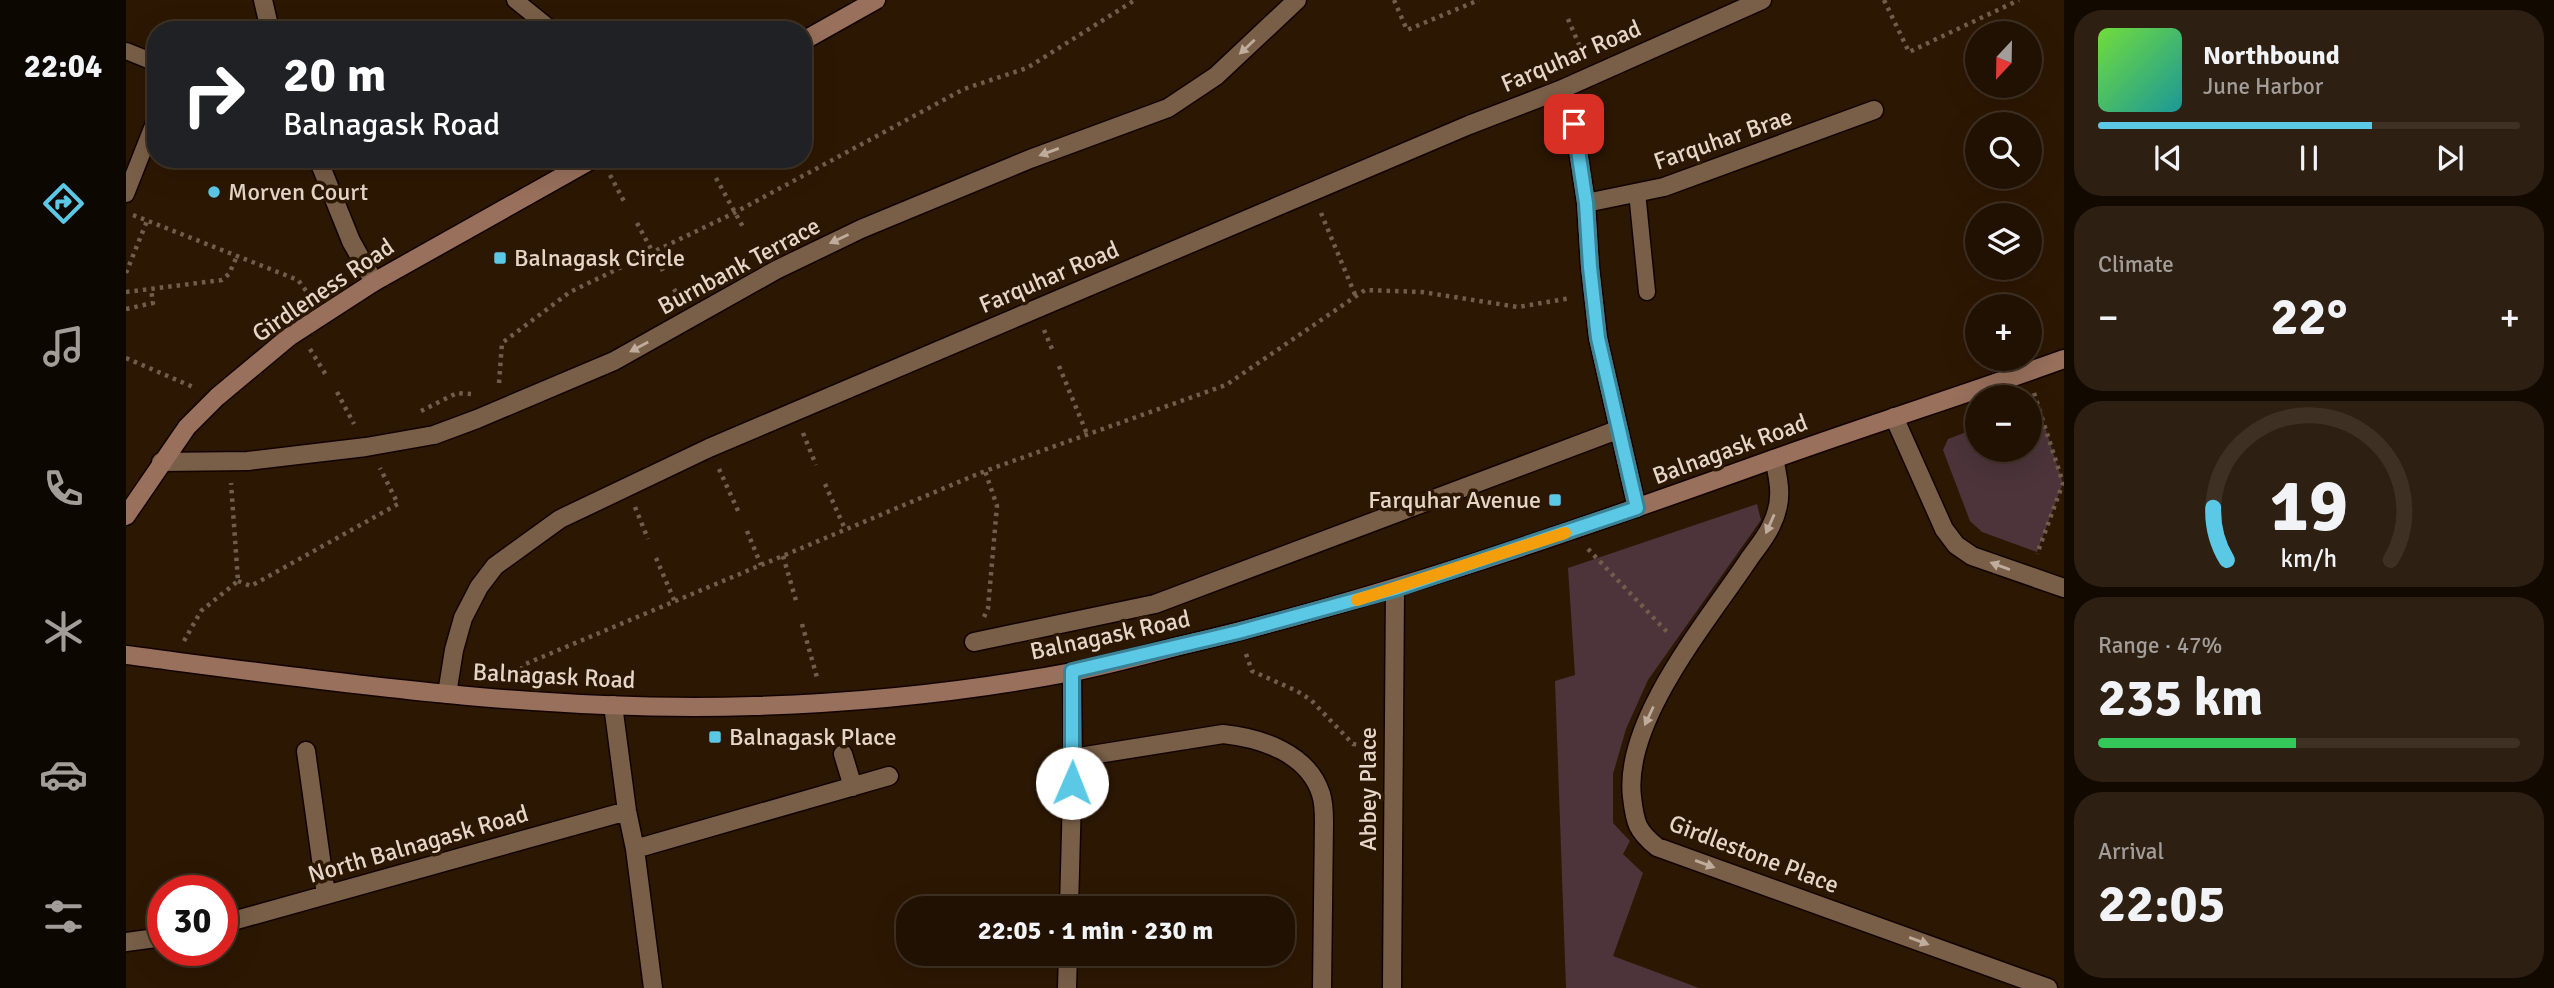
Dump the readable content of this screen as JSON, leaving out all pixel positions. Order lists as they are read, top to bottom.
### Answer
{
  "streets": {
    "street": [
      "Farquhar Road",
      "Farquhar Brae",
      "Burnbank Terrace",
      "Girdleness Road",
      "Balnagask Road",
      "Abbey Place",
      "North Balnagask Road",
      "Girdlestone Place"
    ]
  },
  "crossings": [
    ["Farquhar Road", "Balnagask Road"],
    ["Burnbank Terrace", "Girdleness Road"],
    ["Balnagask Road", "Abbey Place"],
    ["Balnagask Road", "Girdlestone Place"]
  ],
  "one_way": ["Burnbank Terrace"],
  "places": {
    "other": ["Morven Court"],
    "transit": ["Balnagask Circle", "Farquhar Avenue", "Balnagask Place"]
  },
  "north": "bottom",
  "page": {
    "tabs": "22:04",
    "map_buttons": ["+", "−"],
    "turn": ["20 m", "Balnagask Road"],
    "song": ["Northbound", "June Harbor"],
    "tile": [
      "Climate",
      ["Range · 47%", "235 km"],
      ["Arrival", "22:05"]
    ],
    "heat": ["−", "22°", "+"],
    "limit": "30",
    "trip": "22:05 · 1 min · 230 m",
    "gauge": ["19", "km/h"]
  }
}
